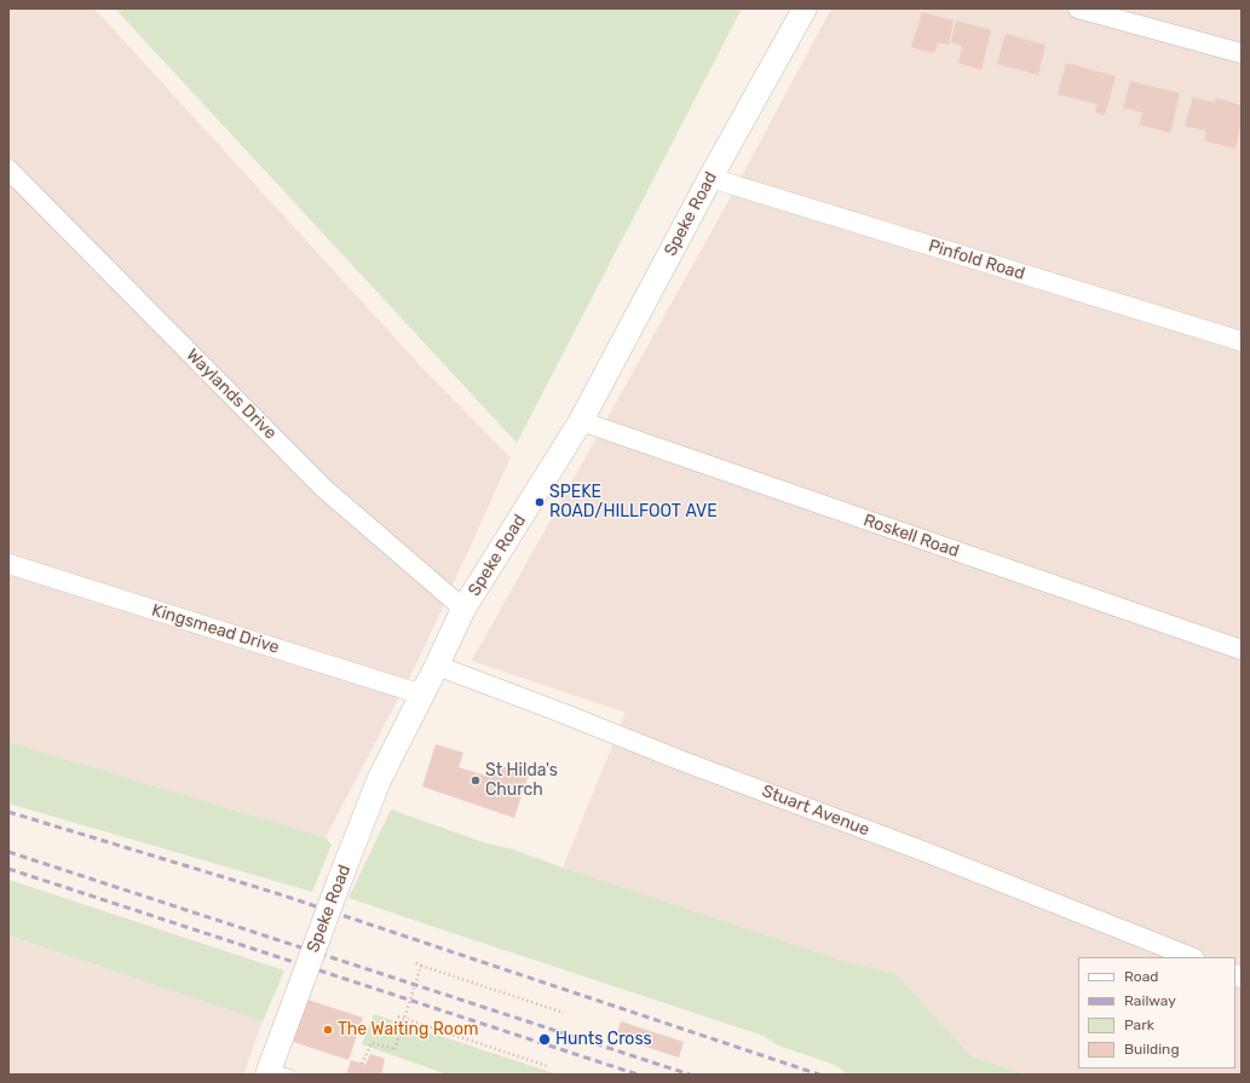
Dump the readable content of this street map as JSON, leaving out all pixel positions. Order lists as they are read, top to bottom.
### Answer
{
  "streets": {
    "street": [
      "Speke Road",
      "Pinfold Road",
      "Waylands Drive",
      "Roskell Road",
      "Kingsmead Drive",
      "Stuart Avenue"
    ]
  },
  "crossings": [
    ["Speke Road", "Pinfold Road"],
    ["Speke Road", "Waylands Drive"],
    ["Speke Road", "Roskell Road"],
    ["Speke Road", "Kingsmead Drive"],
    ["Speke Road", "Stuart Avenue"]
  ],
  "places": [
    "SPEKE ROAD/HILLFOOT AVE",
    "St Hilda's Church",
    "The Waiting Room",
    "Hunts Cross"
  ],
  "legend": [
    "Road",
    "Railway",
    "Park",
    "Building"
  ]
}
